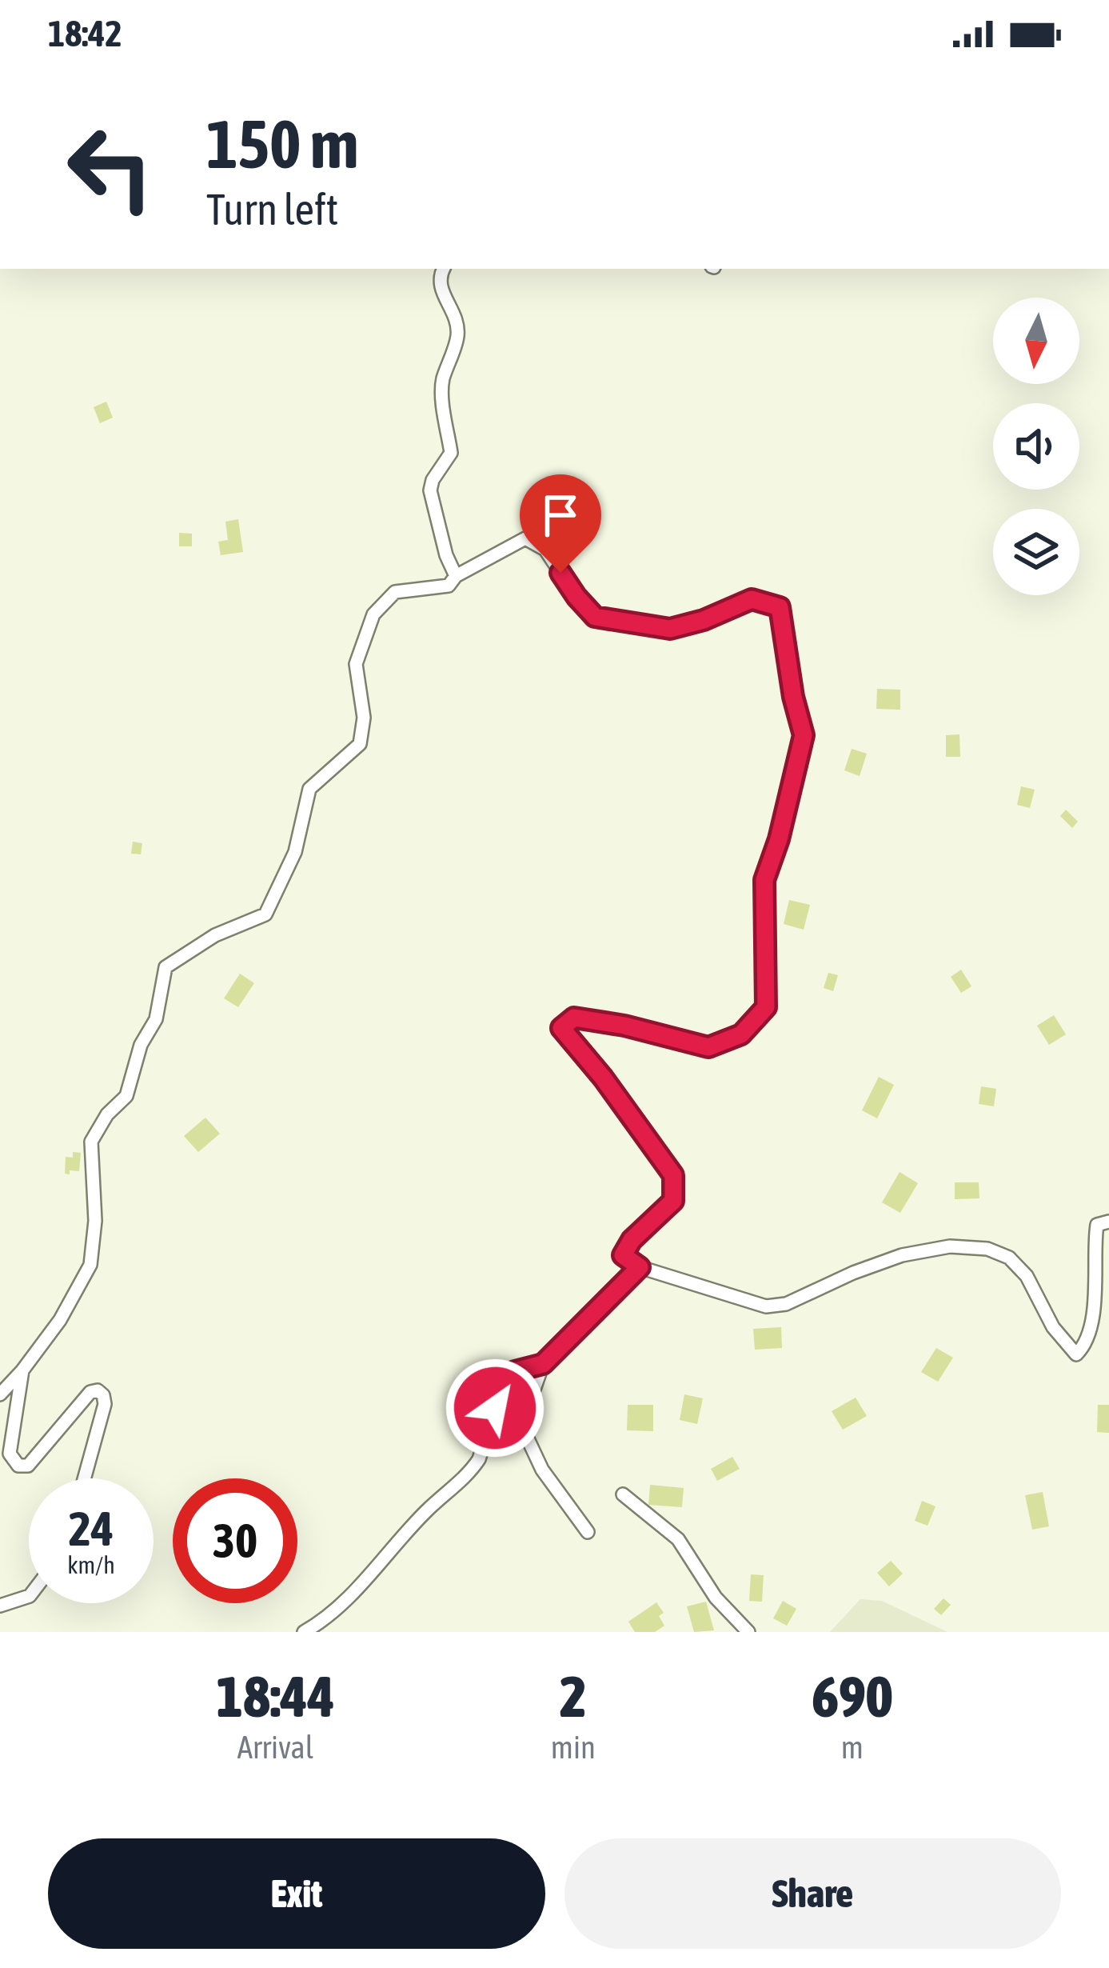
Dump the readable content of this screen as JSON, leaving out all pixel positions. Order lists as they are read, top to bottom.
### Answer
{
  "north": "bottom",
  "page": {
    "status": "18:42",
    "turn": ["150 m", "Turn left"],
    "speed": "24 km/h",
    "limit": "30",
    "eta": [
      "18:44",
      "Arrival",
      "2",
      "min",
      "690",
      "m"
    ],
    "buttons": ["Exit", "Share"]
  }
}
